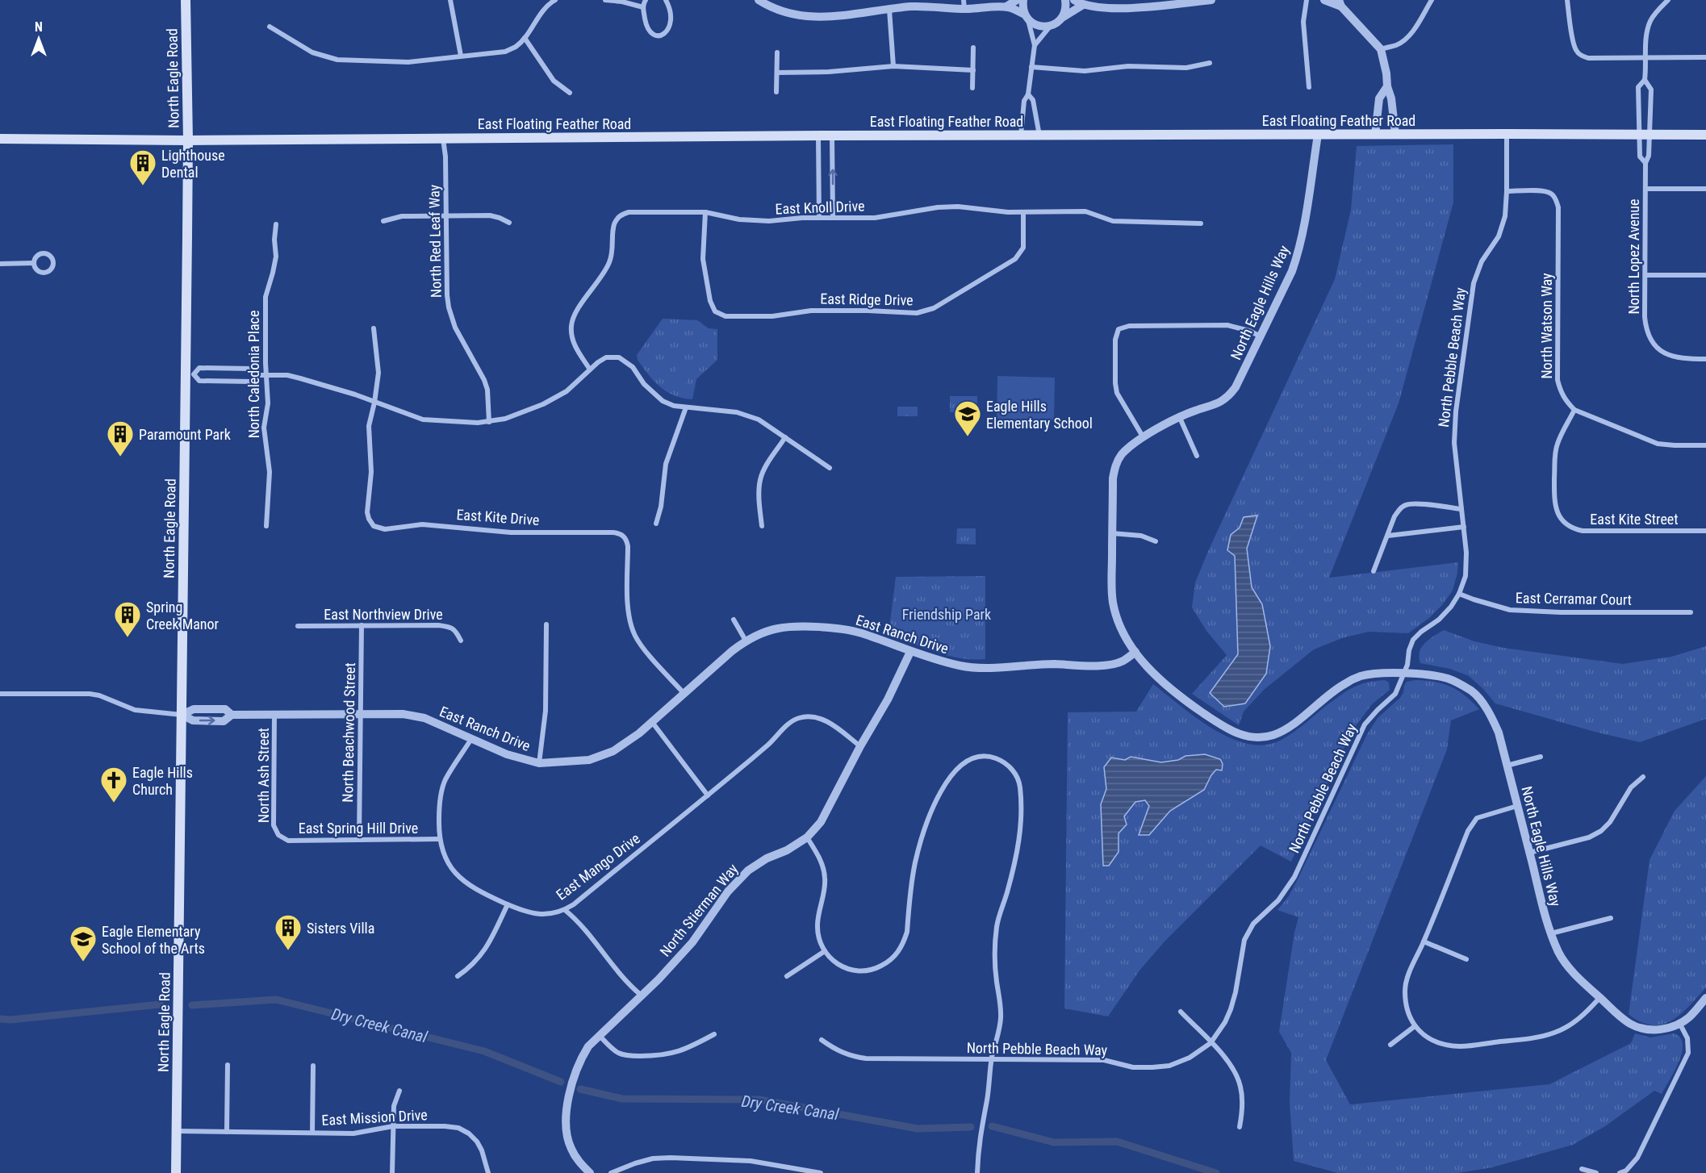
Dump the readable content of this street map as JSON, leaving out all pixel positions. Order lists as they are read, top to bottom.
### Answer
{
  "streets": {
    "main road": ["North Eagle Road", "East Floating Feather Road"],
    "street": [
      "East Knoll Drive",
      "North Red Leaf Way",
      "North Lopez Avenue",
      "East Ridge Drive",
      "North Eagle Hills Way",
      "North Watson Way",
      "North Pebble Beach Way",
      "North Caledonia Place",
      "East Kite Drive",
      "East Kite Street",
      "East Cerramar Court",
      "East Northview Drive",
      "East Ranch Drive",
      "North Beachwood Street",
      "North Ash Street",
      "East Spring Hill Drive",
      "East Mango Drive",
      "North Stierman Way",
      "East Mission Drive"
    ]
  },
  "crossings": [
    ["North Eagle Road", "East Floating Feather Road"],
    ["North Eagle Road", "East Ranch Drive"],
    ["North Eagle Road", "East Mission Drive"],
    ["East Floating Feather Road", "North Red Leaf Way"],
    ["East Floating Feather Road", "North Lopez Avenue"],
    ["East Floating Feather Road", "North Eagle Hills Way"],
    ["East Floating Feather Road", "North Pebble Beach Way"],
    ["East Knoll Drive", "East Ridge Drive"],
    ["North Eagle Hills Way", "North Pebble Beach Way"],
    ["North Eagle Hills Way", "East Ranch Drive"],
    ["North Watson Way", "North Pebble Beach Way"],
    ["North Watson Way", "East Kite Street"],
    ["North Pebble Beach Way", "East Cerramar Court"],
    ["East Kite Drive", "East Ranch Drive"],
    ["East Northview Drive", "North Beachwood Street"],
    ["East Ranch Drive", "North Beachwood Street"],
    ["East Ranch Drive", "North Ash Street"],
    ["East Ranch Drive", "East Mango Drive"],
    ["East Ranch Drive", "North Stierman Way"],
    ["North Beachwood Street", "East Spring Hill Drive"],
    ["North Ash Street", "East Spring Hill Drive"],
    ["East Spring Hill Drive", "East Mango Drive"],
    ["East Mango Drive", "North Stierman Way"]
  ],
  "water": ["Dry Creek Canal"],
  "parks": ["Friendship Park"],
  "places": {
    "building": [
      "Lighthouse Dental",
      "Paramount Park",
      "Spring Creek Manor",
      "Sisters Villa"
    ],
    "school or university": ["Eagle Hills Elementary School", "Eagle Elementary School of the Arts"],
    "church": ["Eagle Hills Church"]
  },
  "north": "top"
}
